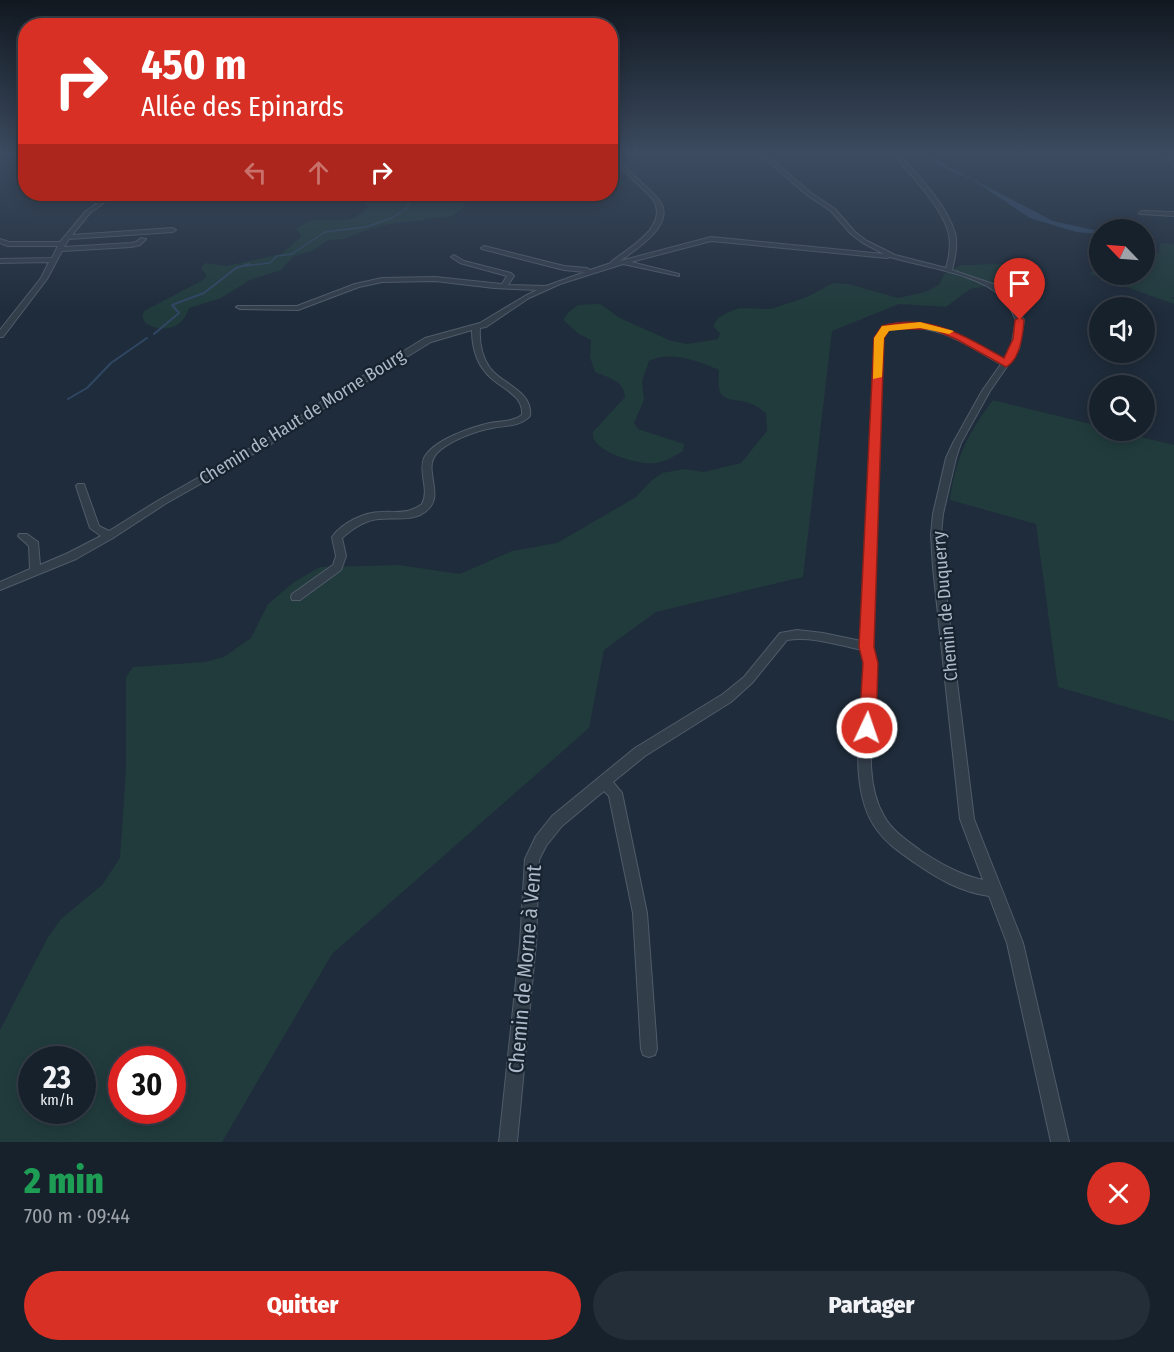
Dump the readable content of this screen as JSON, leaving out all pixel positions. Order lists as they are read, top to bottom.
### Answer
{
  "streets": {
    "street": ["Chemin de Haut de Morne Bourg", "Chemin de Duquerry", "Chemin de Morne à Vent"]
  },
  "crossings": [
    ["Chemin de Haut de Morne Bourg", "Chemin de Duquerry"]
  ],
  "north": "top left",
  "page": {
    "turn": ["450 m", "Allée des Epinards"],
    "speed": "23 km/h",
    "limit": "30",
    "heading": ["2 min", "700 m · 09:44"],
    "buttons": ["Quitter", "Partager"]
  }
}
